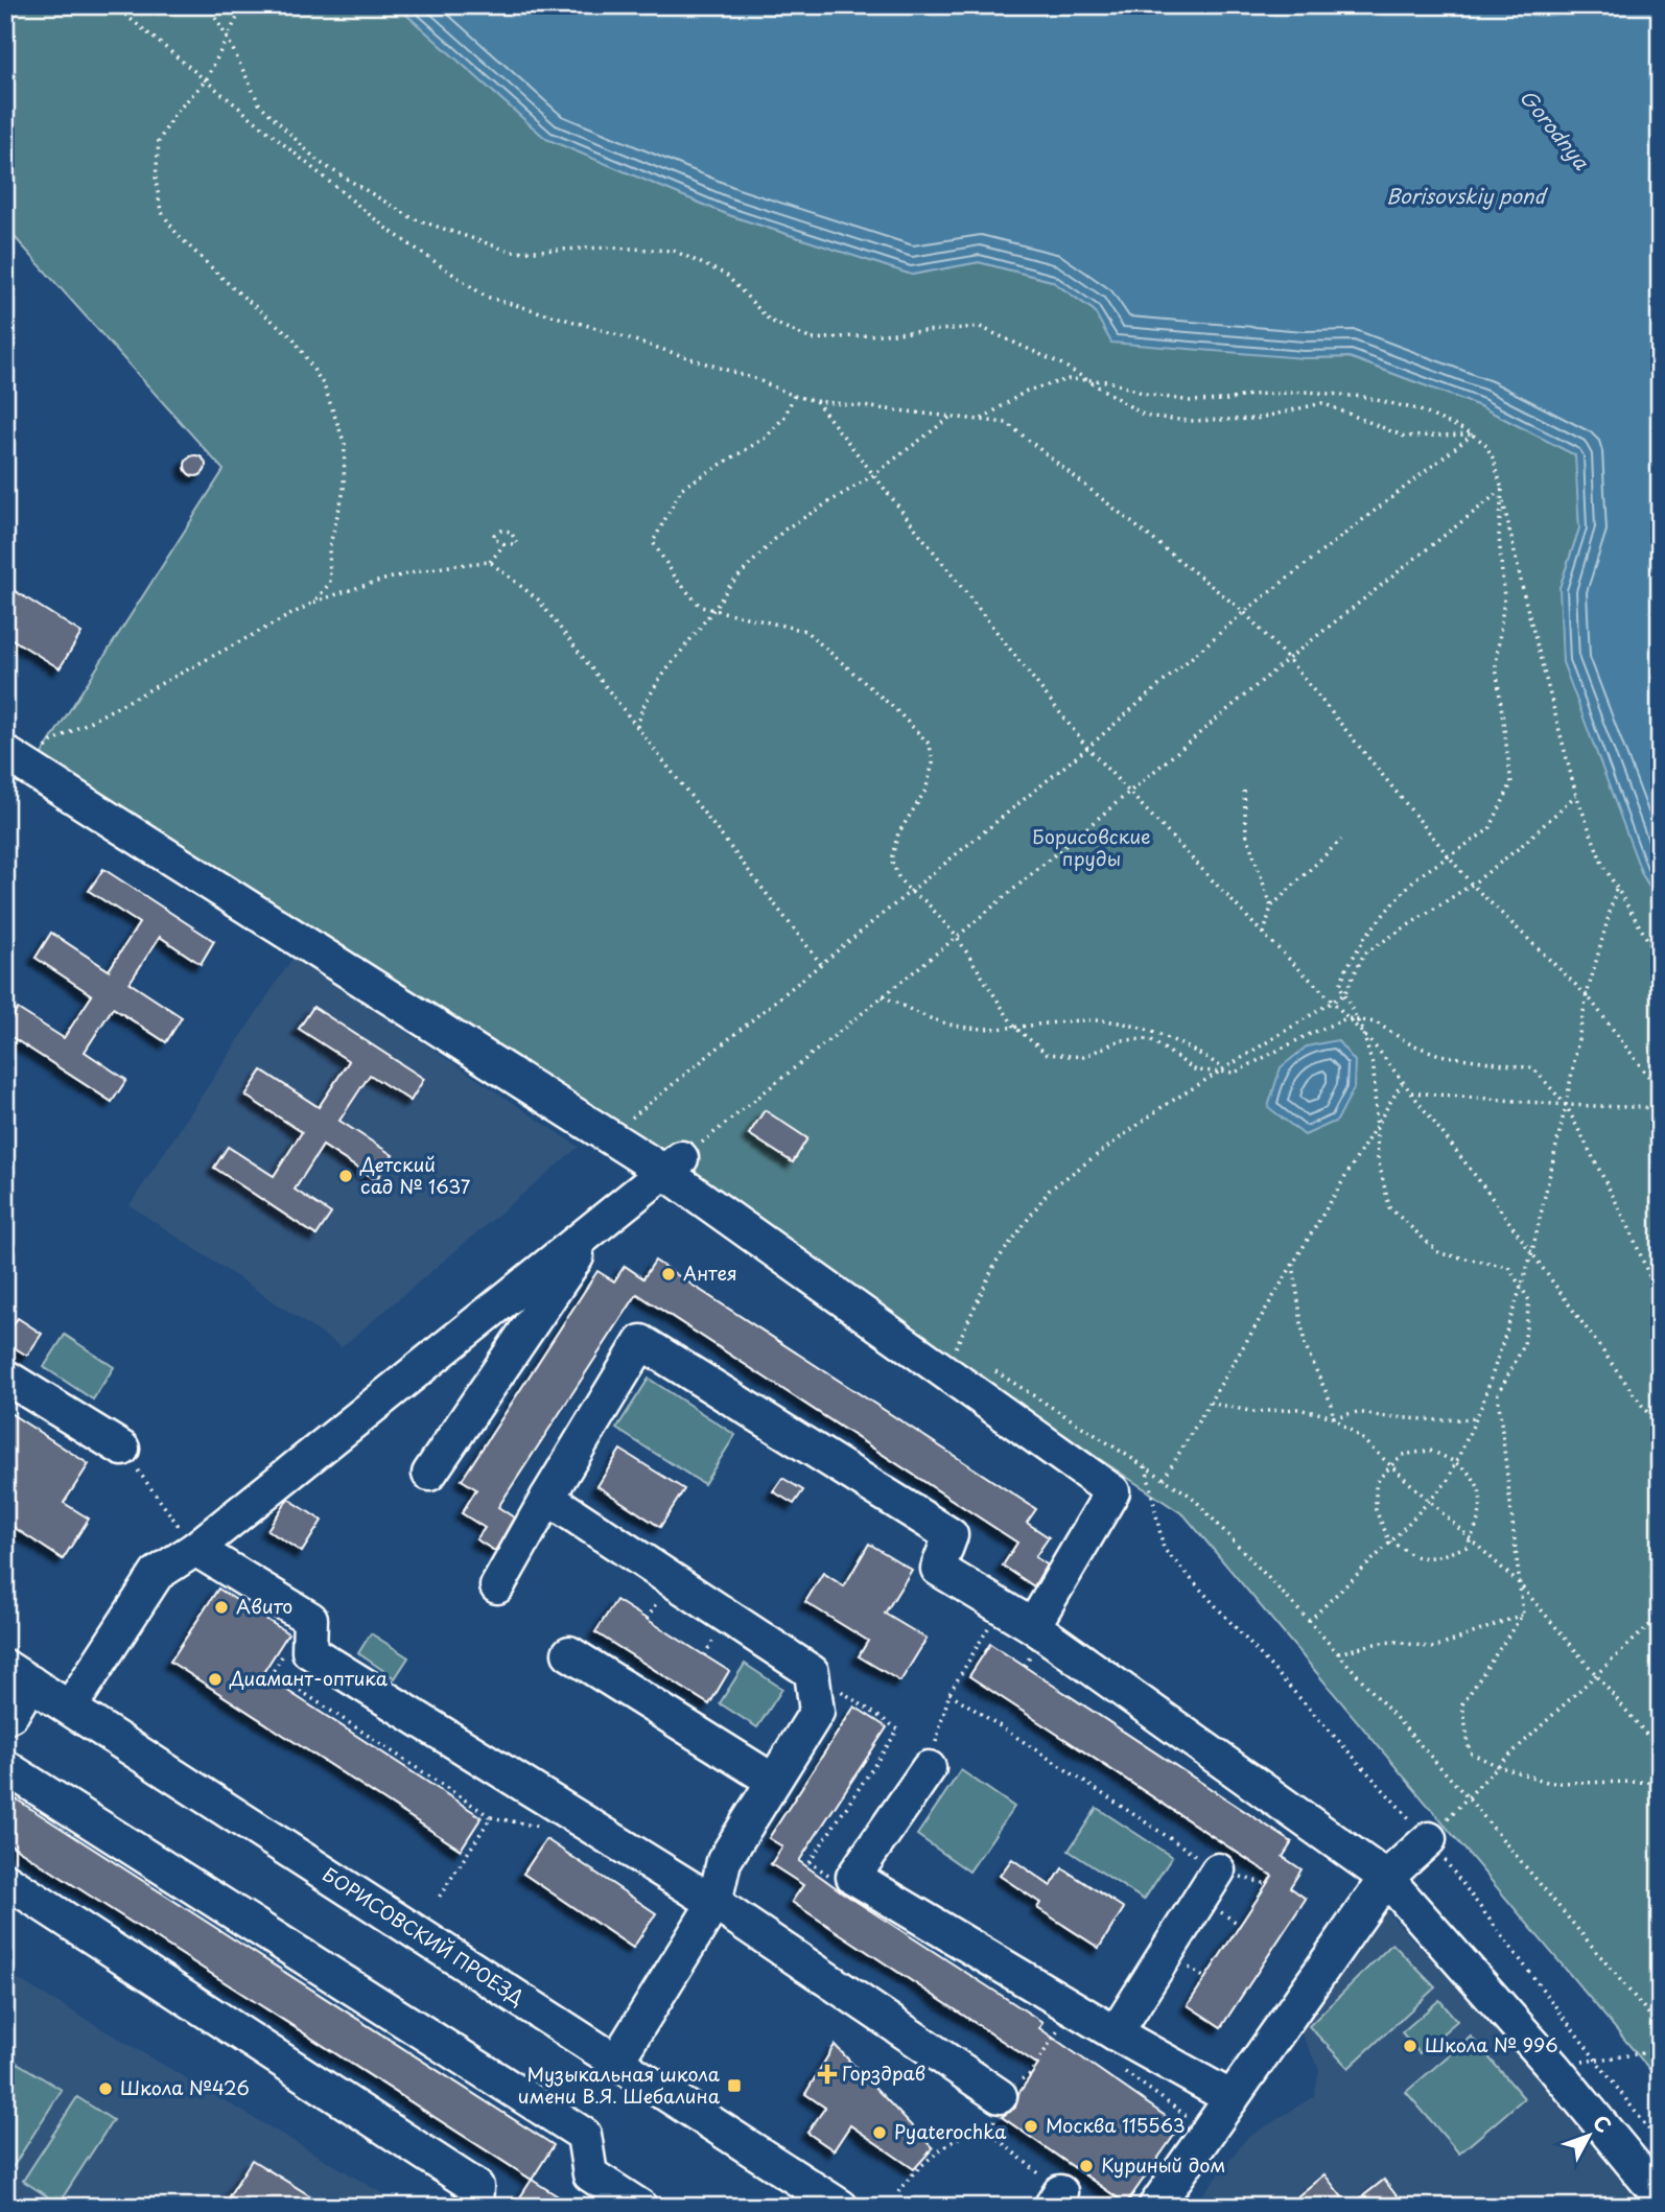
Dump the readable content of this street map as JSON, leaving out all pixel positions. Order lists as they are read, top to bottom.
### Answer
{
  "streets": {
    "street": ["БОРИСОВСКИЙ ПРОЕЗД"]
  },
  "water": ["Gorodnya", "Borisovskiy pond"],
  "parks": ["Борисовские пруды"],
  "places": {
    "other": [
      "Детский сад № 1637",
      "Антея",
      "Авито",
      "Диамант-оптика",
      "Школа № 996",
      "Школа №426",
      "Москва 115563",
      "Pyaterochka",
      "Куриный дом"
    ],
    "health": ["Горздрав"],
    "transit": ["Музыкальная школа имени В.Я. Шебалина"]
  },
  "north": "top right"
}
